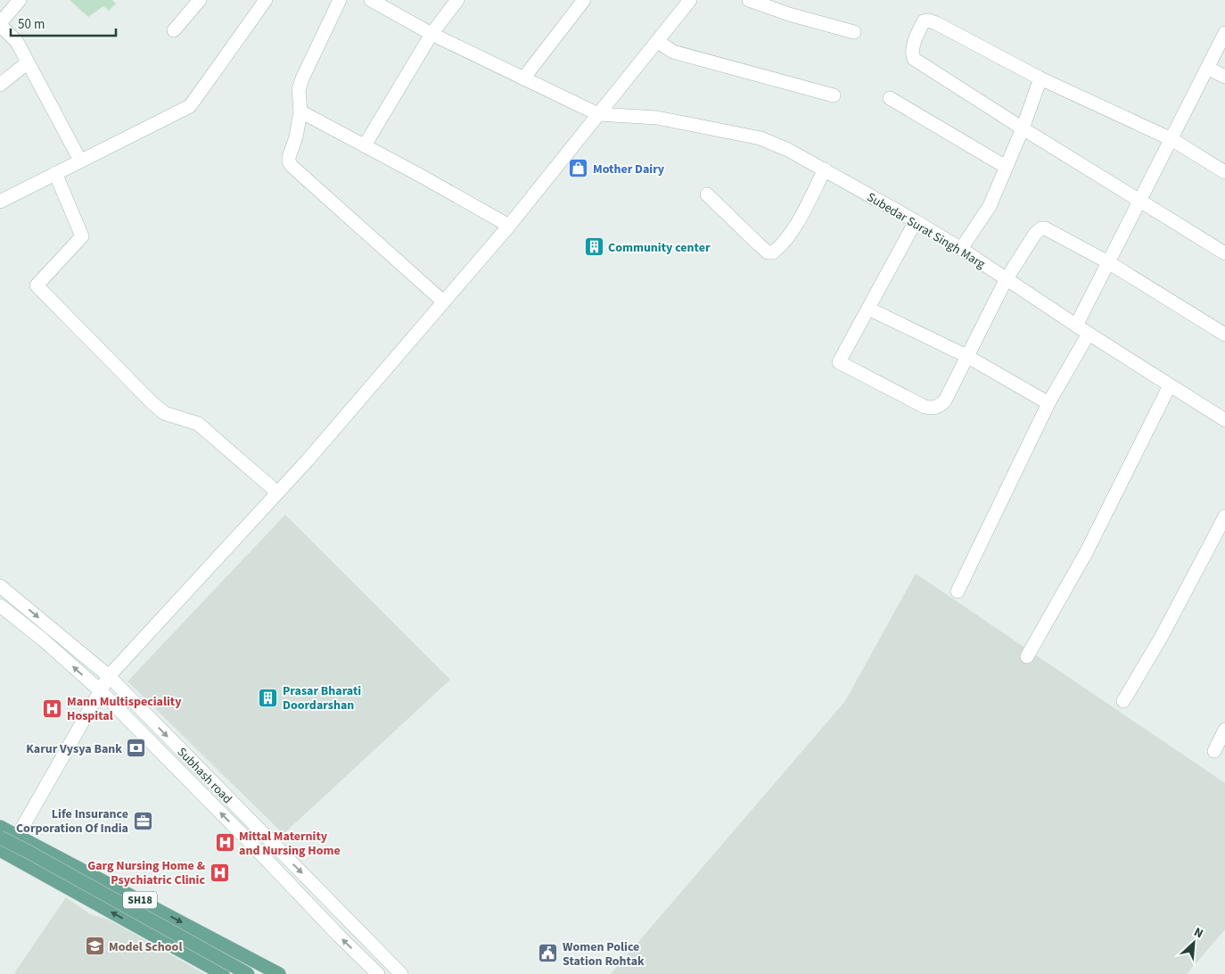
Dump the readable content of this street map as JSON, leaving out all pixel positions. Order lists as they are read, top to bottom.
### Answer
{
  "streets": {
    "main road": ["SH18"],
    "street": ["Subedar Surat Singh Marg", "Subhash road"]
  },
  "places": {
    "shop": ["Mother Dairy"],
    "building": ["Community center", "Prasar Bharati Doordarshan"],
    "hospital": ["Mann Multispeciality Hospital", "Mittal Maternity and Nursing Home", "Garg Nursing Home & Psychiatric Clinic"],
    "bank": ["Karur Vysya Bank"],
    "office": ["Life Insurance Corporation Of India"],
    "school or university": ["Model School"],
    "public building": ["Women Police Station Rohtak"]
  },
  "scale_bar": "50 m",
  "north": "top right"
}
